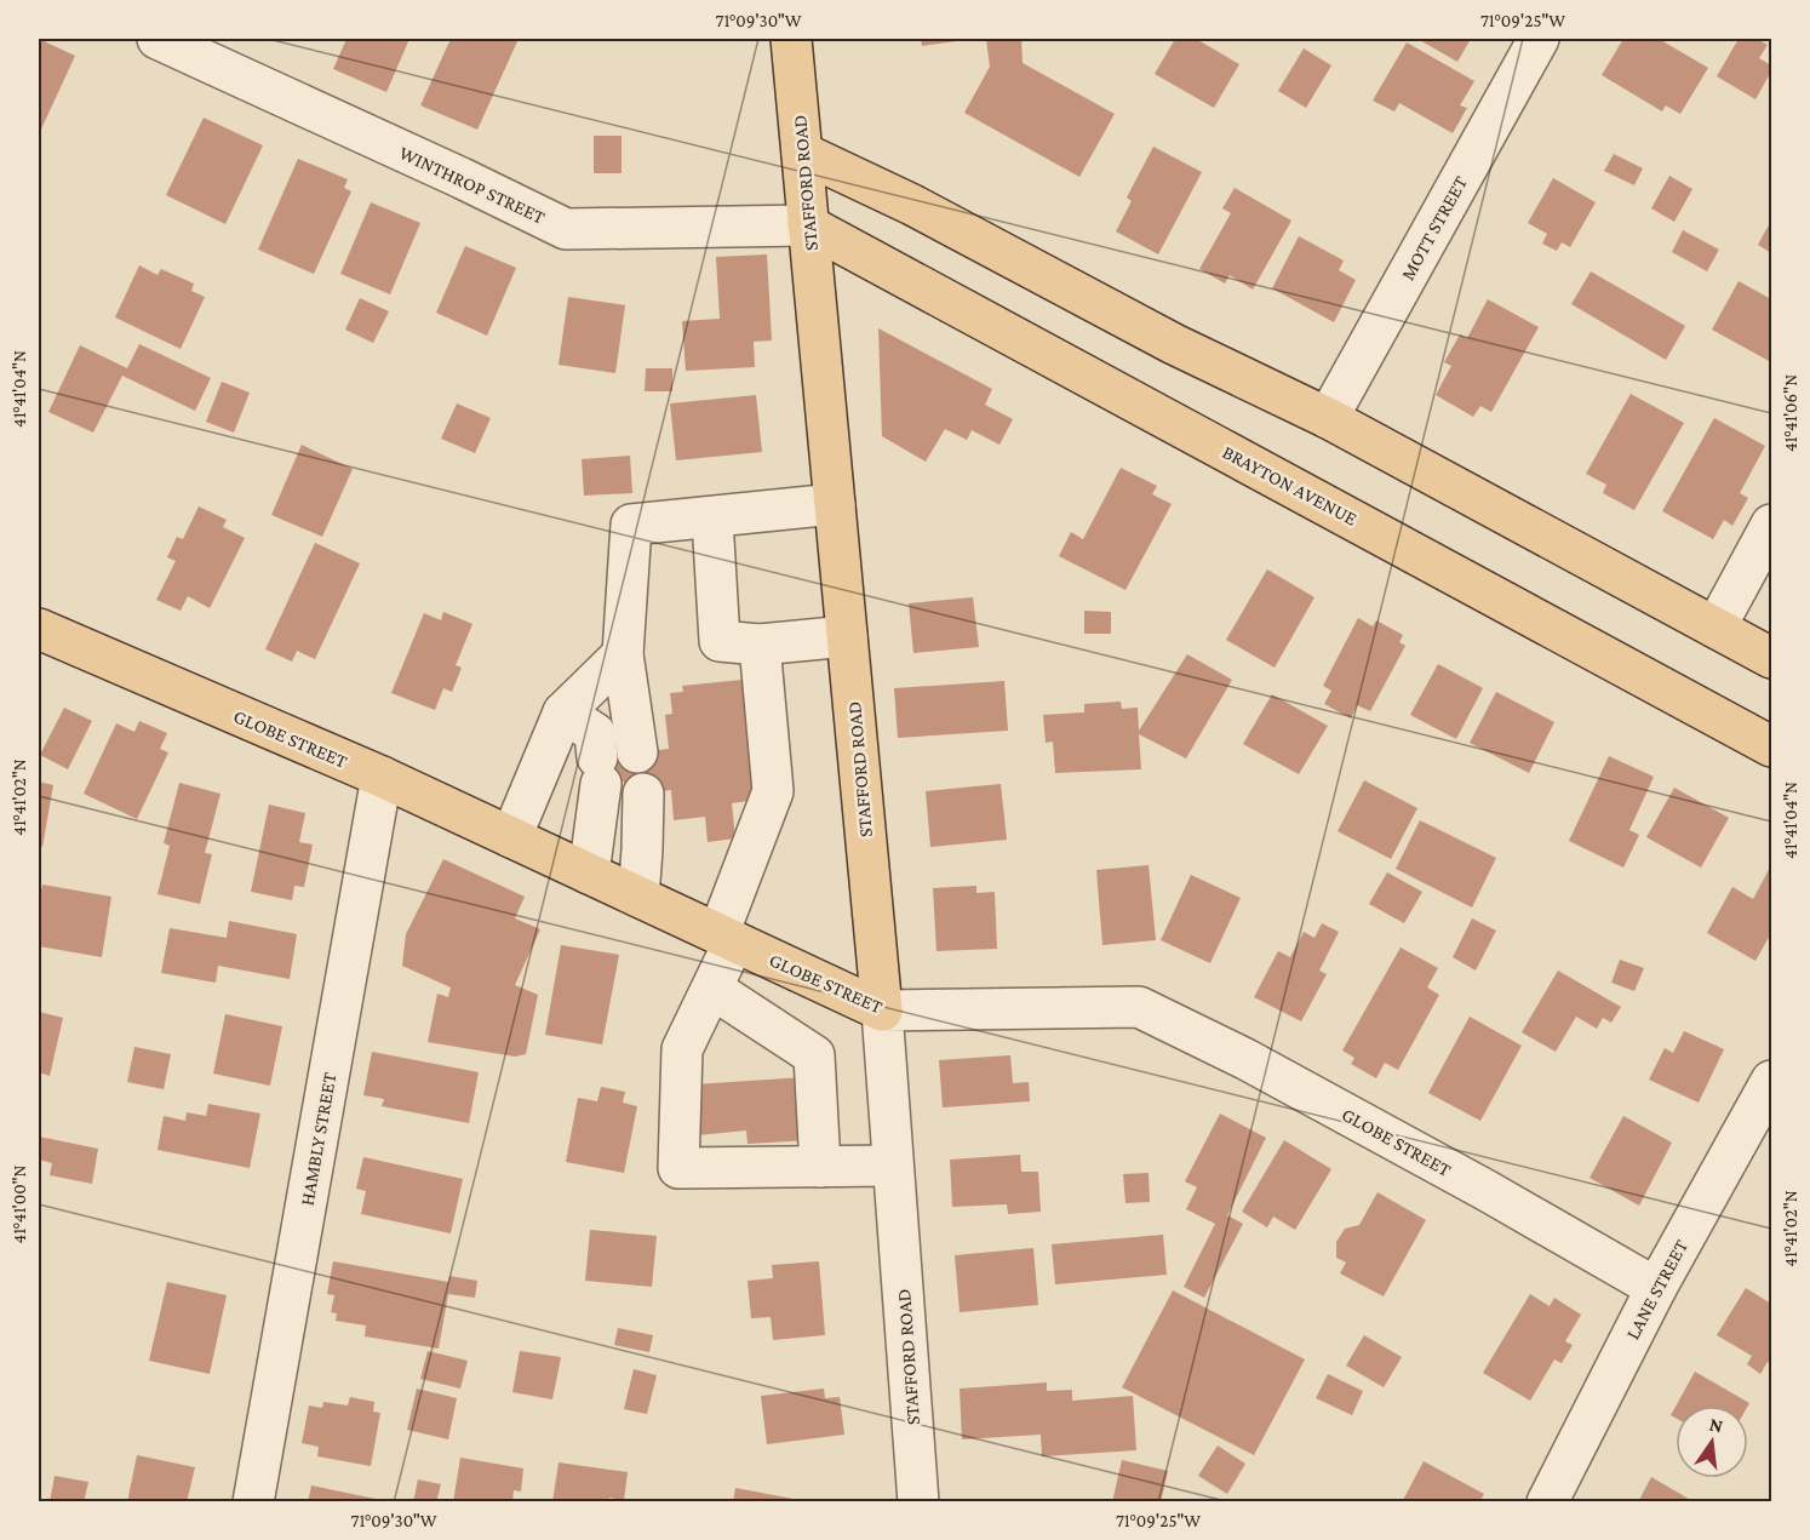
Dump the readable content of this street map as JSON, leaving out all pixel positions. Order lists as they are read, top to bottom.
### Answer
{
  "streets": {
    "main road": ["STAFFORD ROAD", "BRAYTON AVENUE", "GLOBE STREET"],
    "street": [
      "WINTHROP STREET",
      "MOTT STREET",
      "HAMBLY STREET",
      "LANE STREET"
    ]
  },
  "crossings": [
    ["STAFFORD ROAD", "WINTHROP STREET"],
    ["STAFFORD ROAD", "BRAYTON AVENUE"],
    ["STAFFORD ROAD", "GLOBE STREET"],
    ["WINTHROP STREET", "BRAYTON AVENUE"],
    ["GLOBE STREET", "HAMBLY STREET"],
    ["GLOBE STREET", "LANE STREET"]
  ],
  "north": "top",
  "coordinates": [
    "71°09'30\"W",
    "71°09'25\"W",
    "41°41'04\"N",
    "41°41'06\"N",
    "41°41'02\"N",
    "41°41'00\"N"
  ]
}
